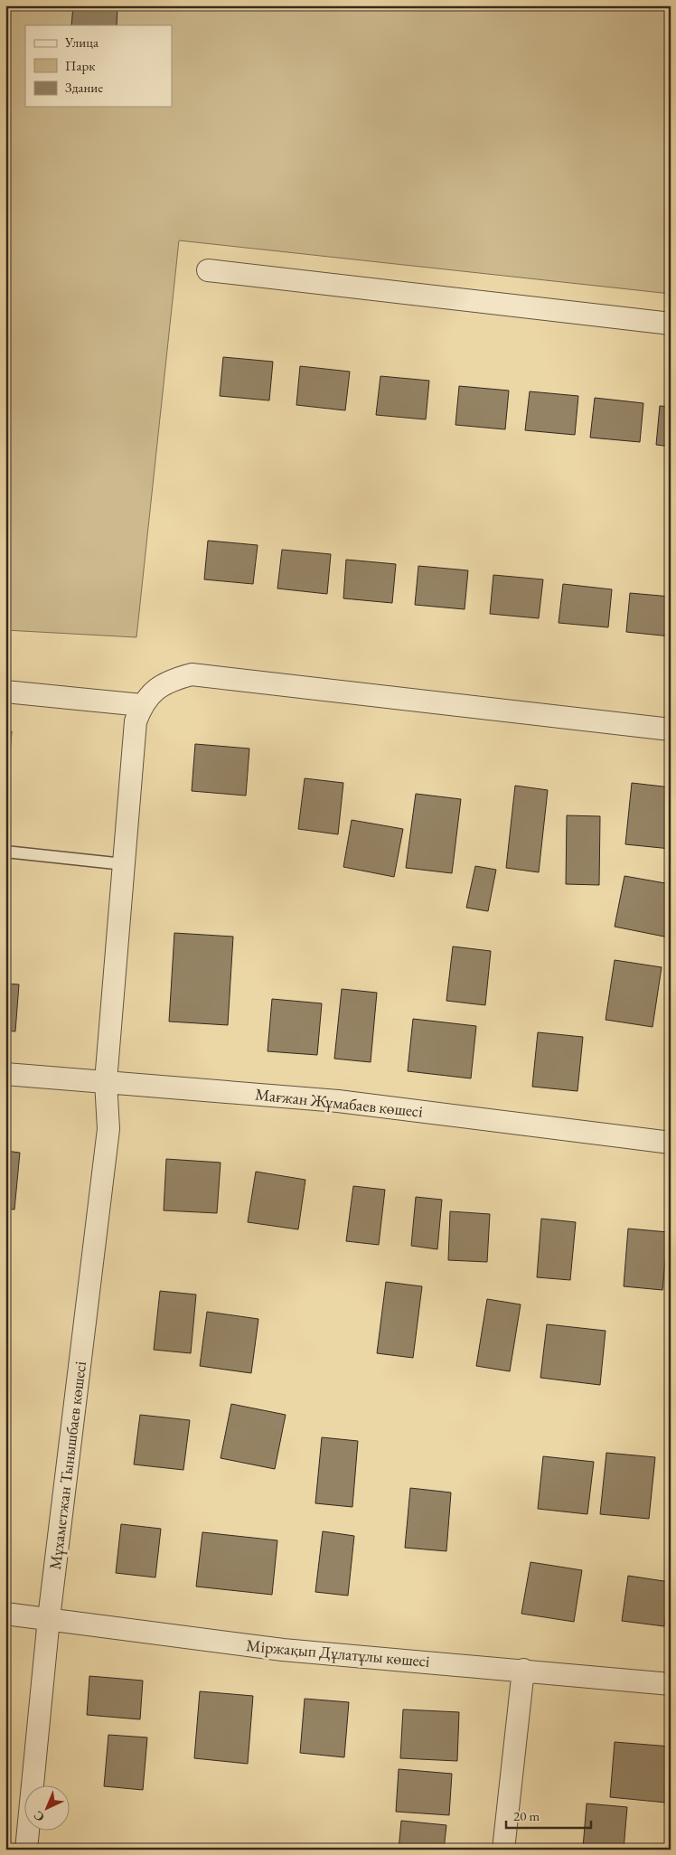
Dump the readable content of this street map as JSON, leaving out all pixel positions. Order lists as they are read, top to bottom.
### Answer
{
  "streets": {
    "street": ["Мағжан Жұмабаев көшесі", "Мұхаметжан Тынышбаев көшесі", "Міржақып Дұлатұлы көшесі"]
  },
  "crossings": [
    ["Мағжан Жұмабаев көшесі", "Мұхаметжан Тынышбаев көшесі"],
    ["Мұхаметжан Тынышбаев көшесі", "Міржақып Дұлатұлы көшесі"]
  ],
  "legend": ["Улица", "Парк", "Здание"],
  "scale_bar": "20 m",
  "north": "bottom left"
}
